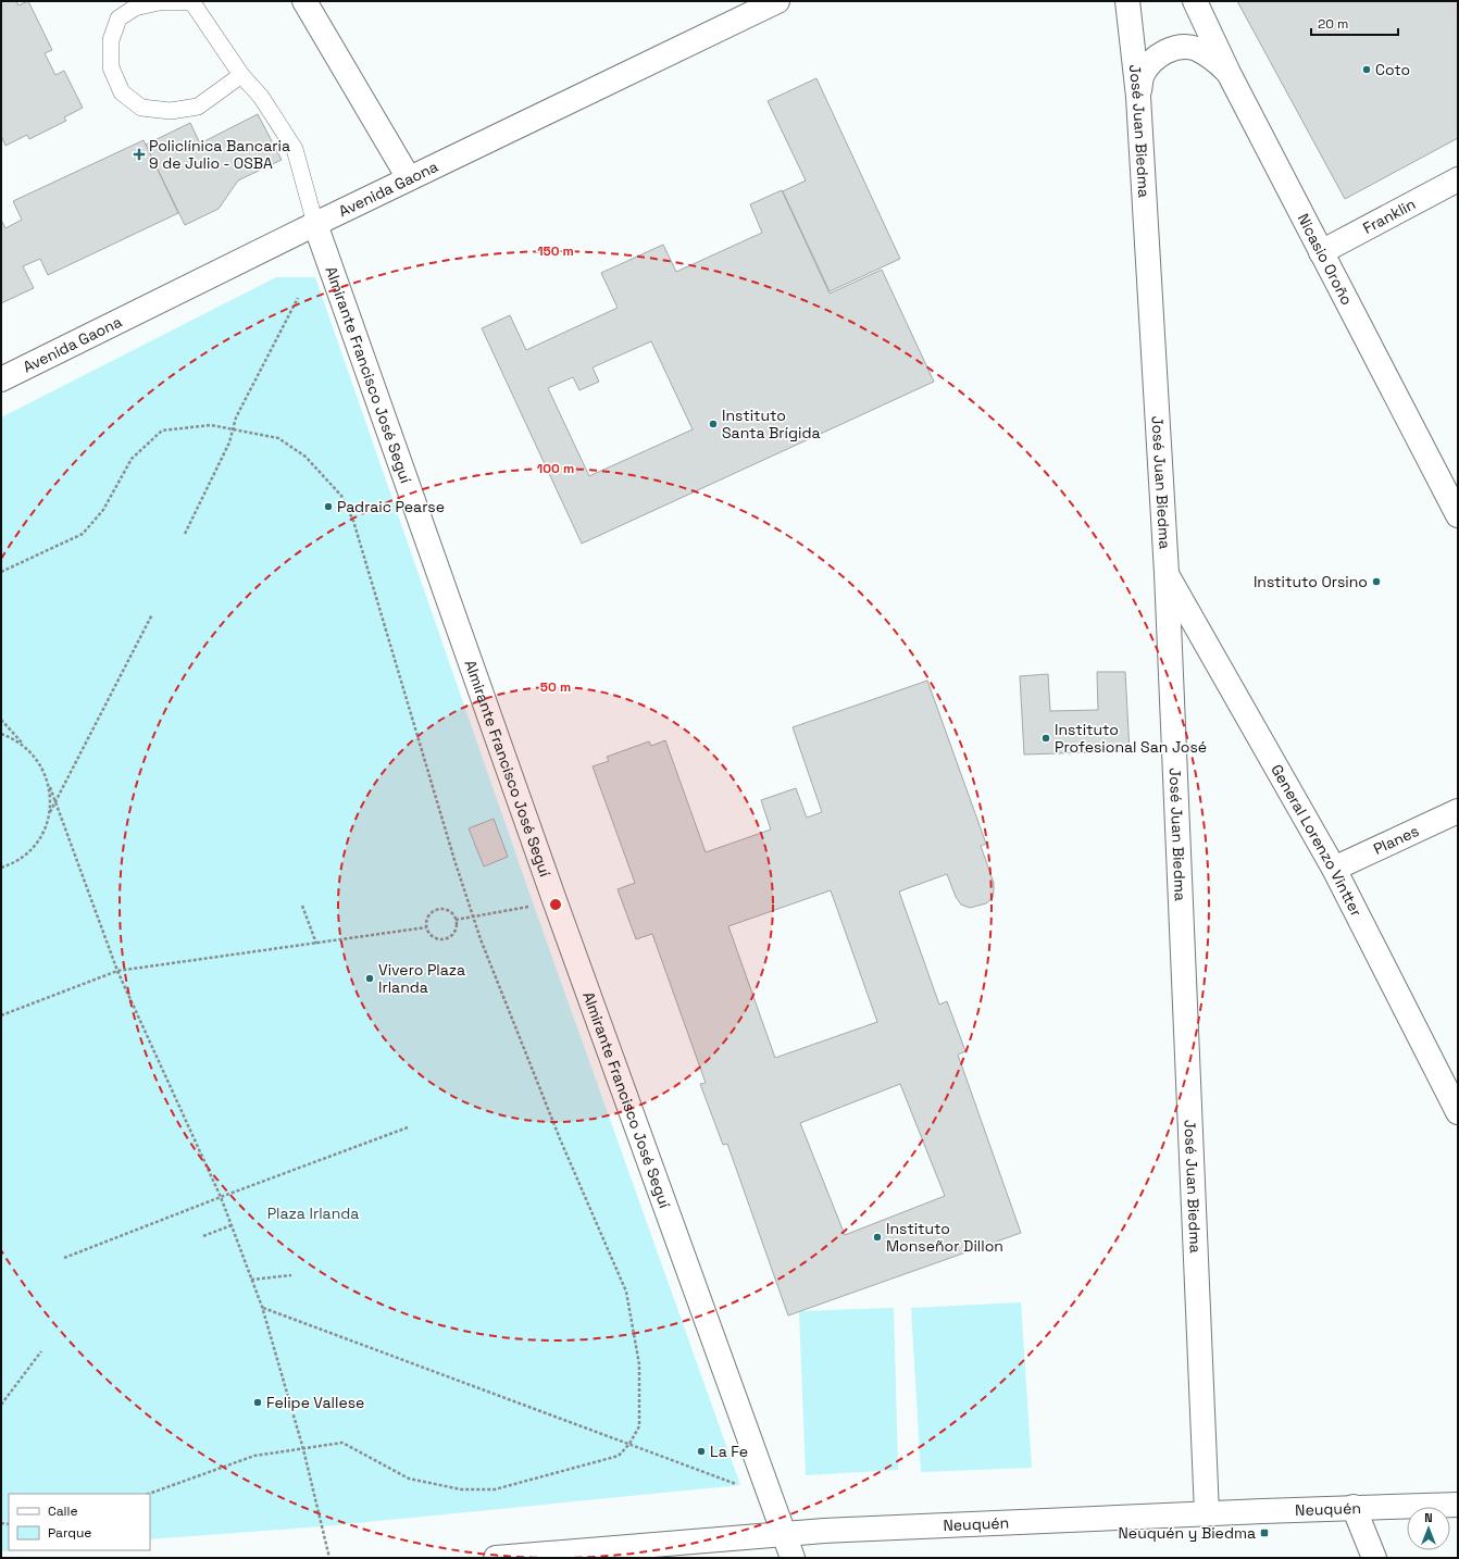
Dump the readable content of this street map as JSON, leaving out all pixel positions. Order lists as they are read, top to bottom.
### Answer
{
  "streets": {
    "street": [
      "José Juan Biedma",
      "Avenida Gaona",
      "Franklin",
      "Nicasio Oroño",
      "Almirante Francisco José Seguí",
      "Planes",
      "General Lorenzo Vintter",
      "Neuquén"
    ]
  },
  "crossings": [
    ["José Juan Biedma", "General Lorenzo Vintter"],
    ["José Juan Biedma", "Neuquén"],
    ["Avenida Gaona", "Almirante Francisco José Seguí"],
    ["Franklin", "Nicasio Oroño"],
    ["Almirante Francisco José Seguí", "Neuquén"],
    ["Planes", "General Lorenzo Vintter"]
  ],
  "parks": ["Plaza Irlanda"],
  "places": {
    "other": [
      "Coto",
      "Instituto Santa Brígida",
      "Padraic Pearse",
      "Instituto Orsino",
      "Instituto Profesional San José",
      "Vivero Plaza Irlanda",
      "Instituto Monseñor Dillon",
      "Felipe Vallese",
      "La Fe"
    ],
    "health": ["Policlínica Bancaria 9 de Julio - OSBA"],
    "transit": ["Neuquén y Biedma"]
  },
  "legend": ["Calle", "Parque"],
  "scale_bar": "20 m",
  "north": "top",
  "rings": ["150 m", "100 m", "50 m"]
}
